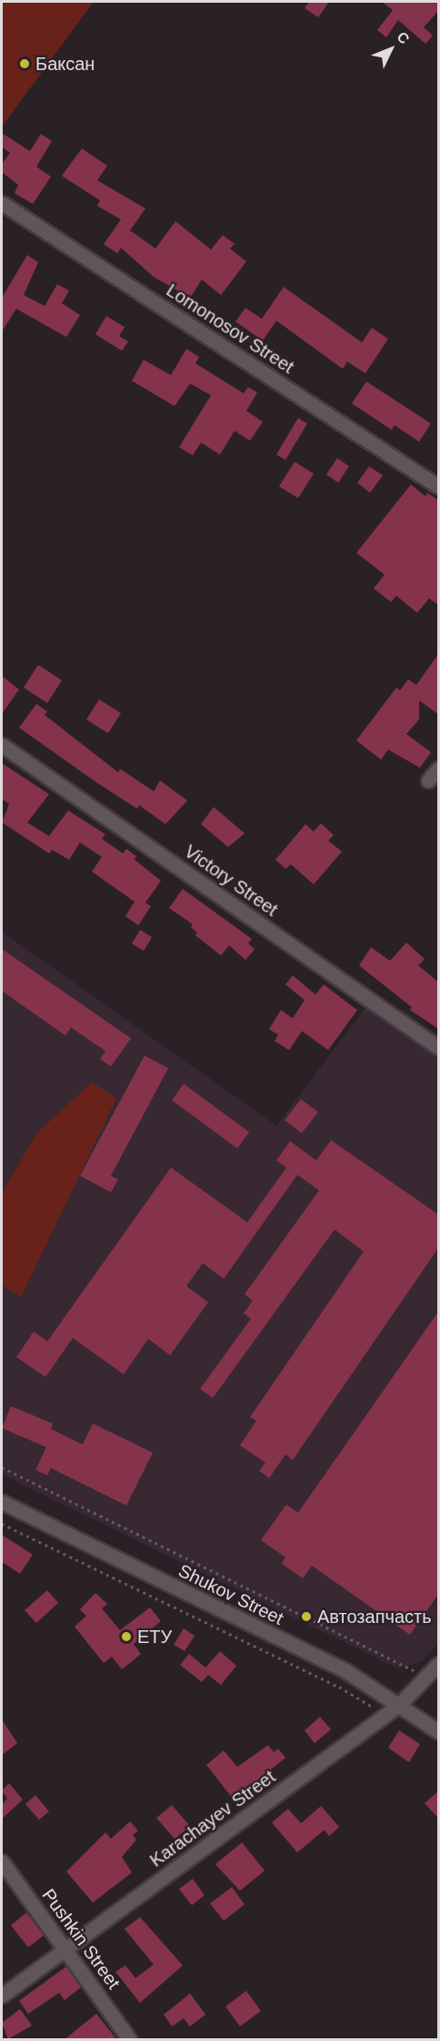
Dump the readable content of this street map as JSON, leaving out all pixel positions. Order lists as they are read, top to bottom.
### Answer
{
  "streets": {
    "street": [
      "Lomonosov Street",
      "Victory Street",
      "Shukov Street",
      "Karachayev Street",
      "Pushkin Street"
    ]
  },
  "crossings": [
    ["Shukov Street", "Karachayev Street"],
    ["Karachayev Street", "Pushkin Street"]
  ],
  "places": ["Баксан", "Автозапчасть", "ЕТУ"],
  "north": "top right"
}
